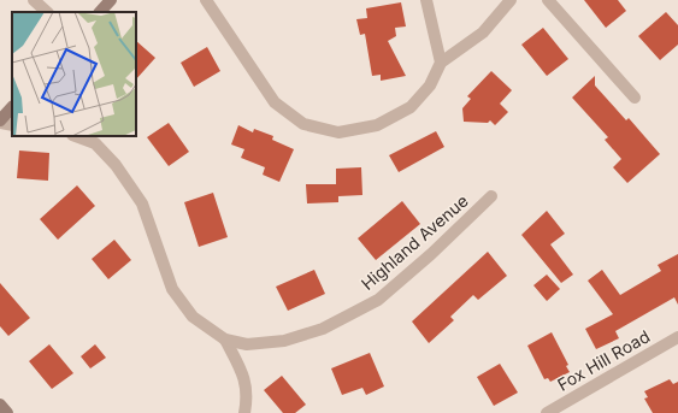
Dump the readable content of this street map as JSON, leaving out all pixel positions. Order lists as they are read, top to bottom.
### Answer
{
  "streets": {
    "street": ["Highland Avenue", "Fox Hill Road"]
  }
}
